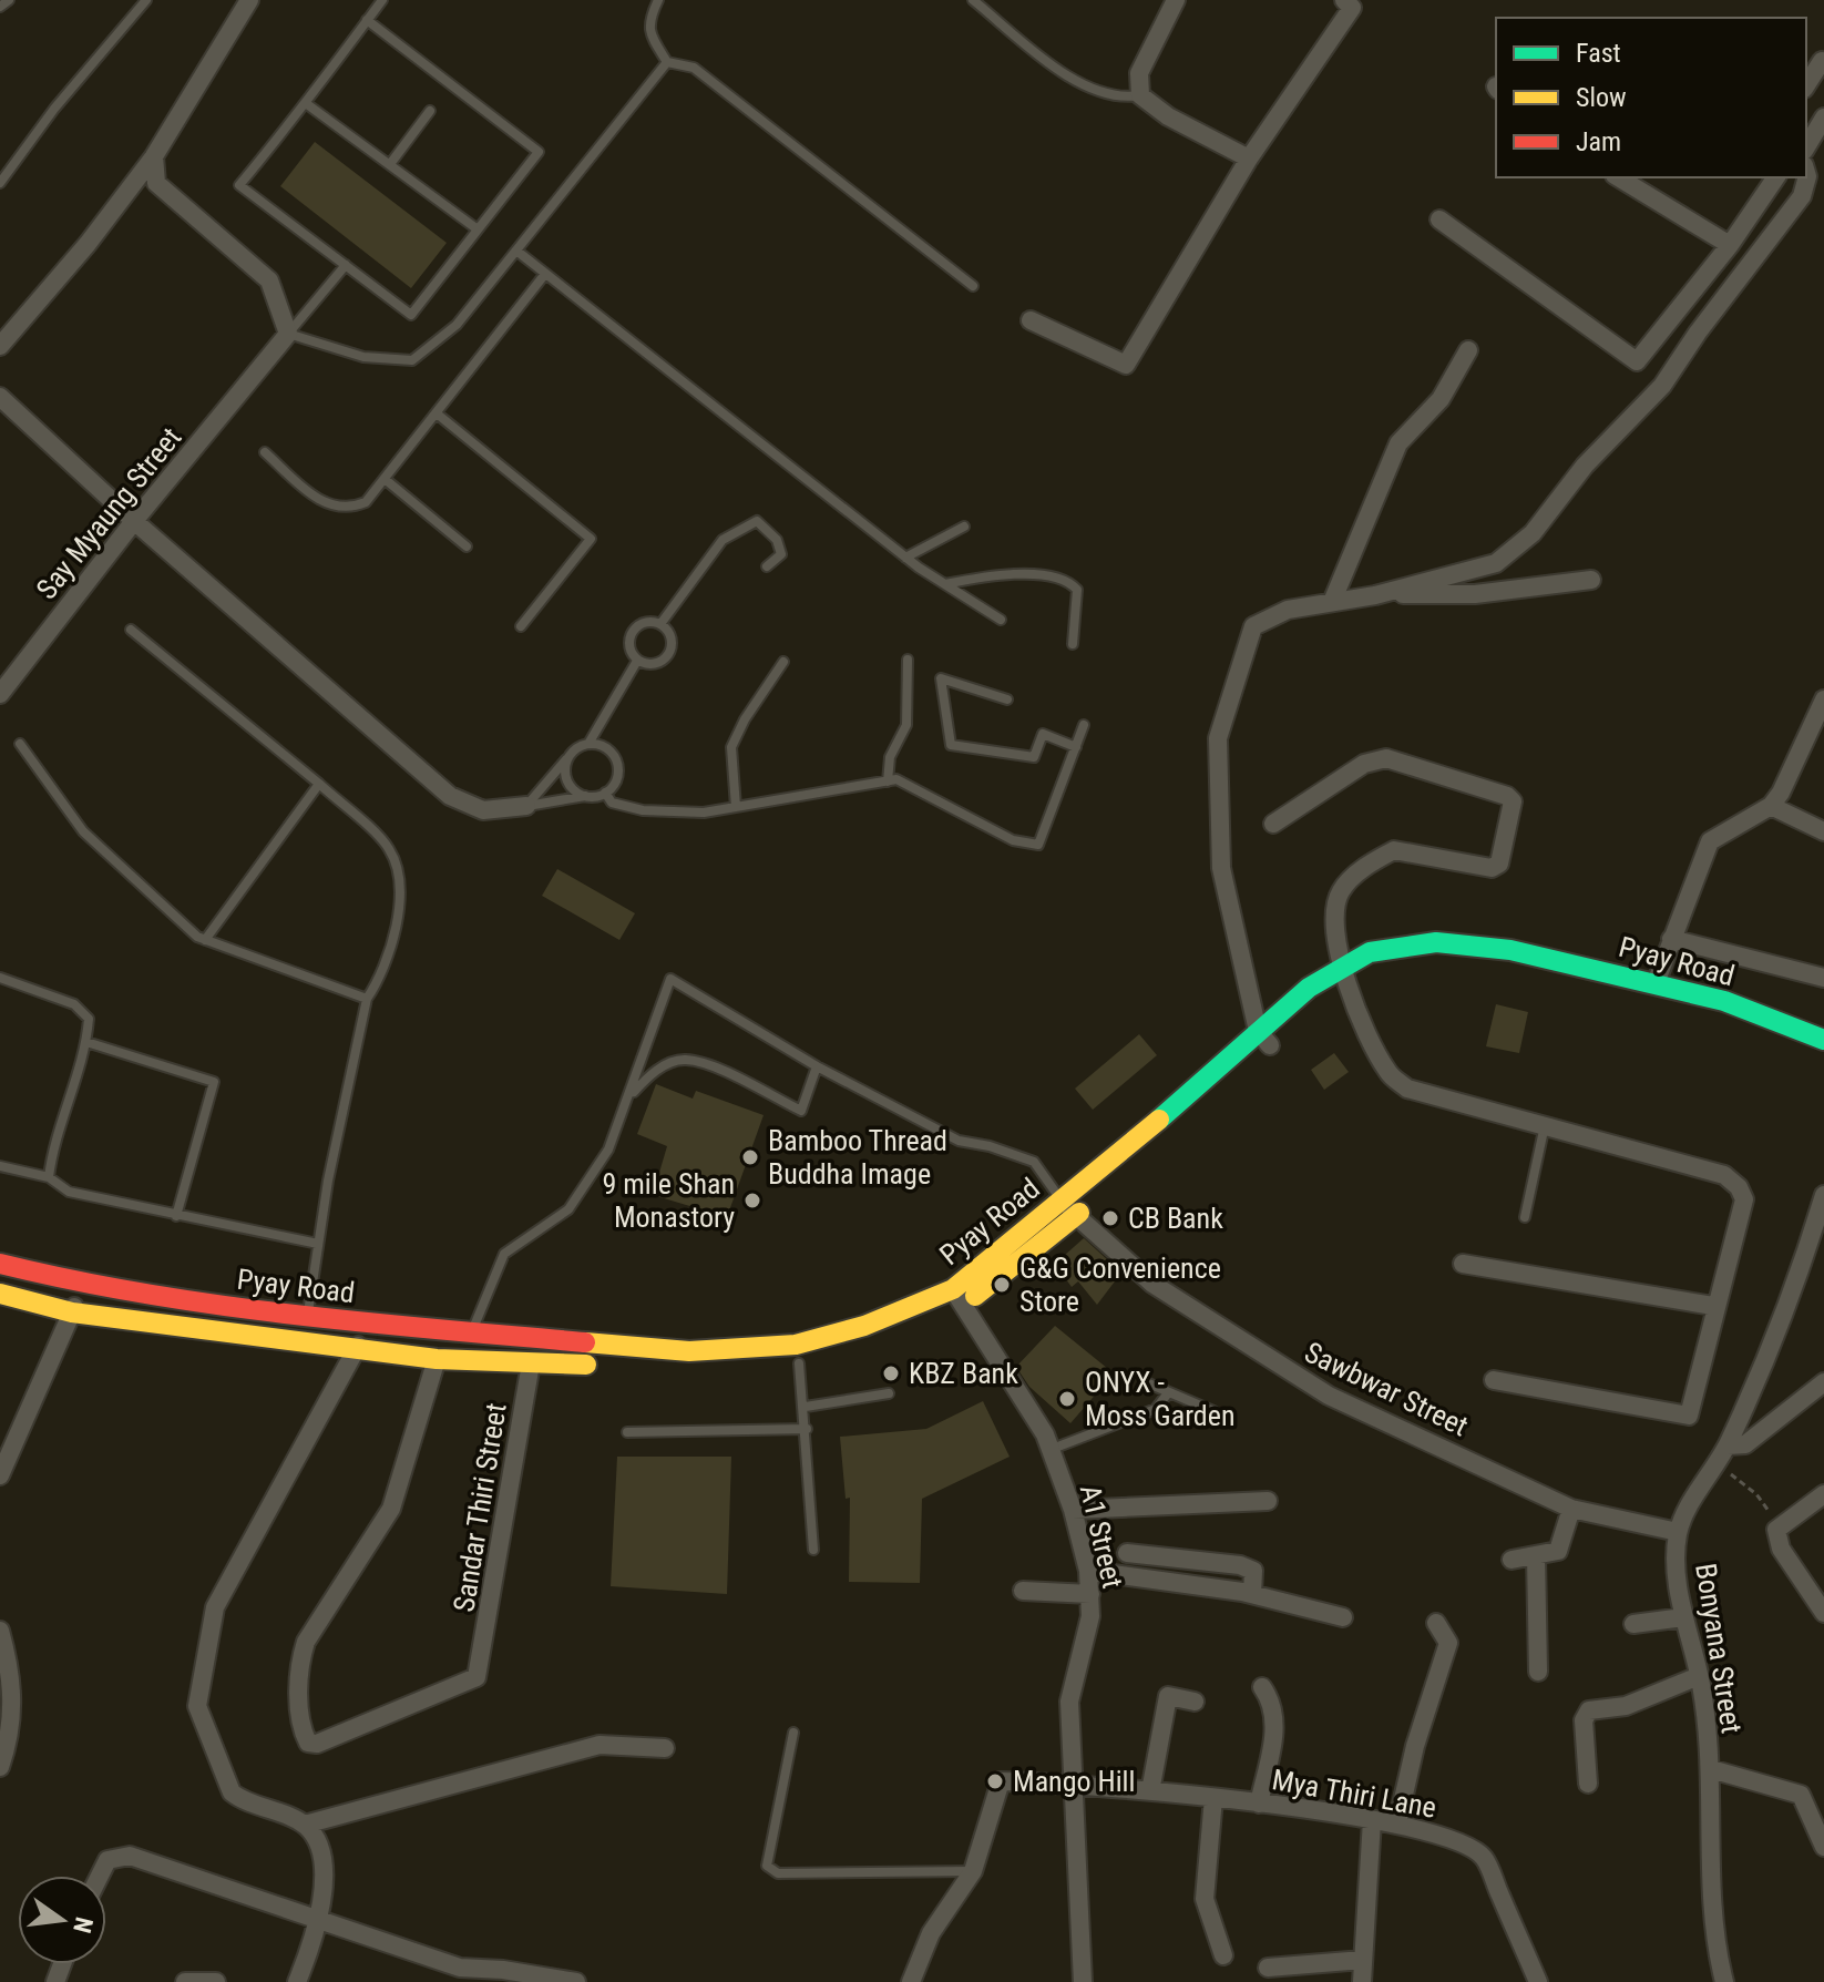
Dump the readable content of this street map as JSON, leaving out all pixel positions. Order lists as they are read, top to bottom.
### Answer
{
  "streets": {
    "highway": ["Pyay Road"],
    "street": [
      "Say Myaung Street",
      "Sawbwar Street",
      "Sandar Thiri Street",
      "A1 Street",
      "Bonyana Street",
      "Mya Thiri Lane"
    ]
  },
  "crossings": [
    ["Pyay Road", "Sawbwar Street"],
    ["Pyay Road", "Sandar Thiri Street"],
    ["Pyay Road", "A1 Street"],
    ["Sawbwar Street", "Bonyana Street"],
    ["A1 Street", "Mya Thiri Lane"]
  ],
  "places": [
    "Bamboo Thread Buddha Image",
    "9 mile Shan Monastory",
    "CB Bank",
    "G&G Convenience Store",
    "KBZ Bank",
    "ONYX - Moss Garden",
    "Mango Hill"
  ],
  "legend": ["Fast", "Slow", "Jam"],
  "north": "right"
}
